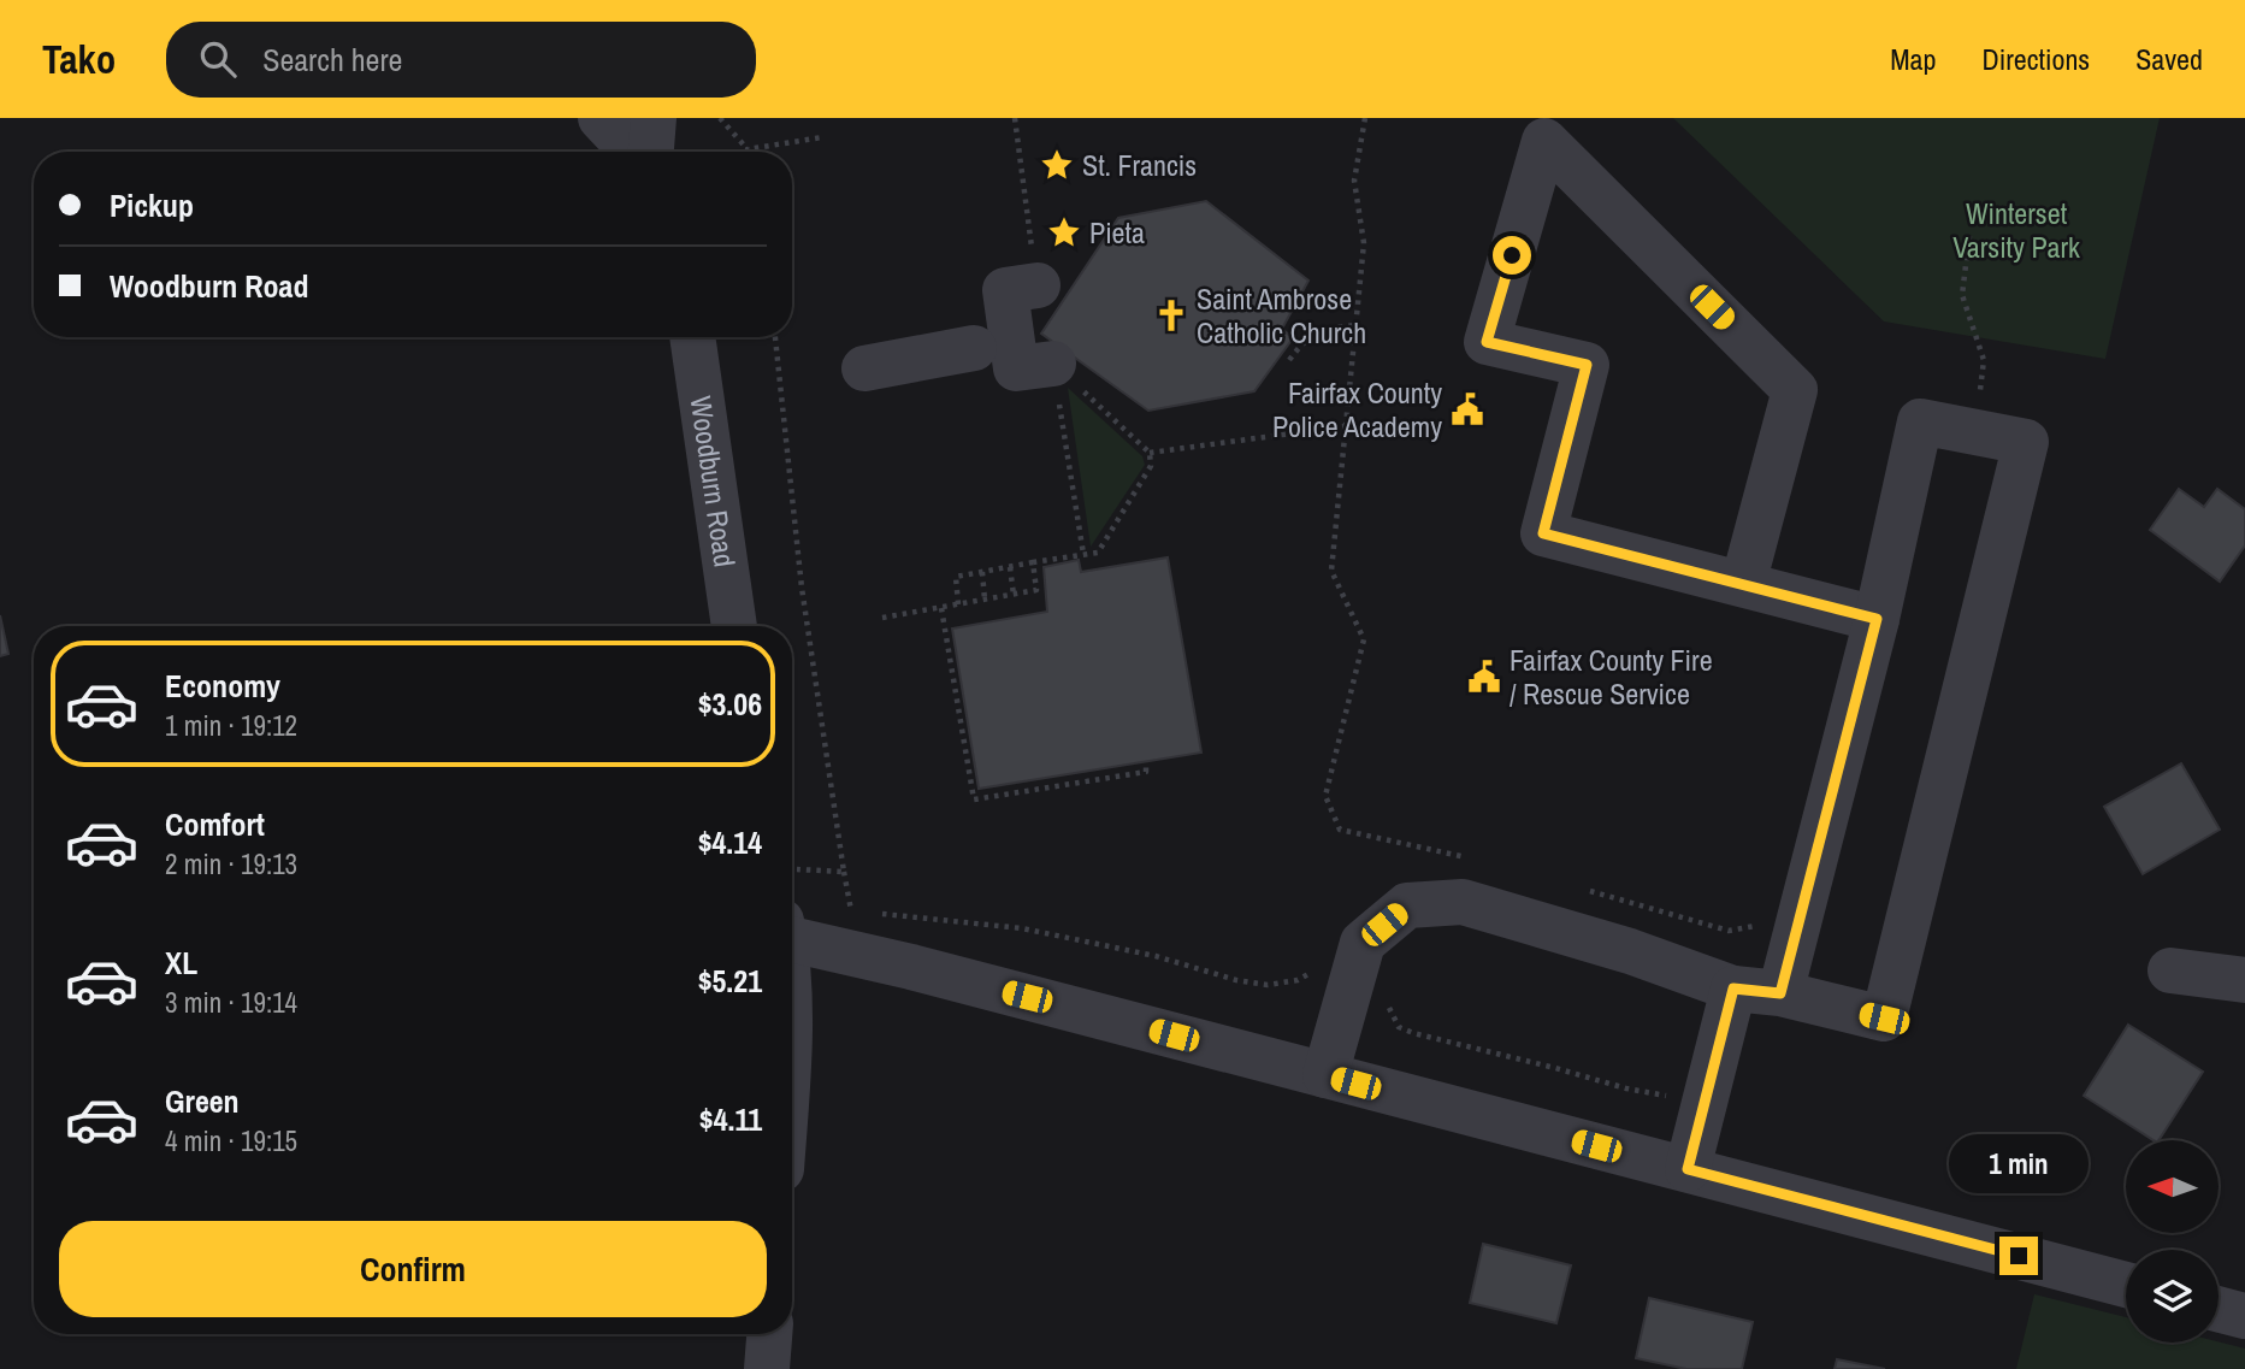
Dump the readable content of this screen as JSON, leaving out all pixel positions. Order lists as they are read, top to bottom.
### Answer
{
  "streets": {
    "street": ["Woodburn Road"]
  },
  "parks": ["Winterset Varsity Park"],
  "places": {
    "place": ["St. Francis", "Pieta"],
    "church": ["Saint Ambrose Catholic Church"],
    "public building": ["Fairfax County Police Academy", "Fairfax County Fire / Rescue Service"]
  },
  "north": "left",
  "page": {
    "header": "Tako",
    "search": "Search here",
    "nav": ["Map", "Directions", "Saved"],
    "banner": ["Pickup", "Woodburn Road"],
    "list": [
      {
        "name": "Economy",
        "note": "1 min · 19:12",
        "value": "$3.06"
      },
      {
        "name": "Comfort",
        "note": "2 min · 19:13",
        "value": "$4.14"
      },
      {
        "name": "XL",
        "note": "3 min · 19:14",
        "value": "$5.21"
      },
      {
        "name": "Green",
        "note": "4 min · 19:15",
        "value": "$4.11"
      }
    ],
    "bubble": "1 min",
    "buttons": "Confirm"
  }
}
